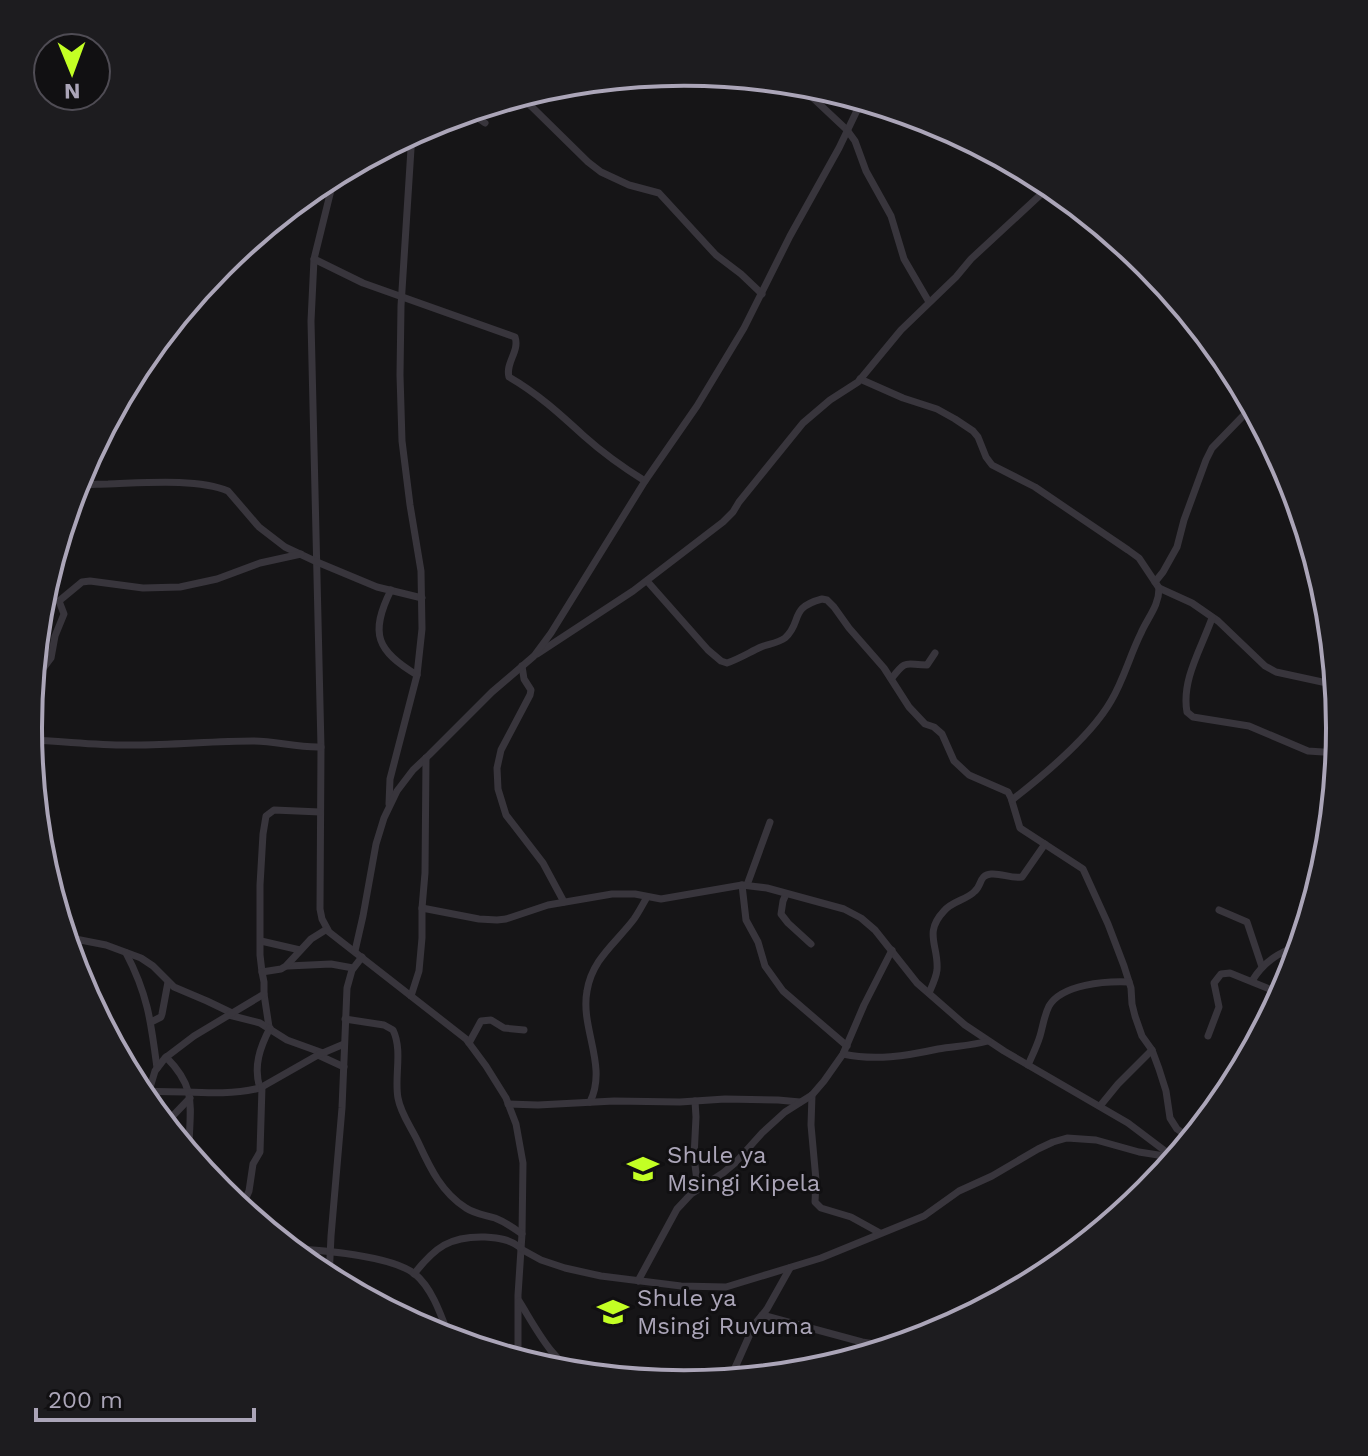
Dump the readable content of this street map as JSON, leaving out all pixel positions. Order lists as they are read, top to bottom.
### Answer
{
  "places": {
    "school or university": ["Shule ya Msingi Kipela", "Shule ya Msingi Ruvuma"]
  },
  "scale_bar": "200 m",
  "north": "bottom"
}
